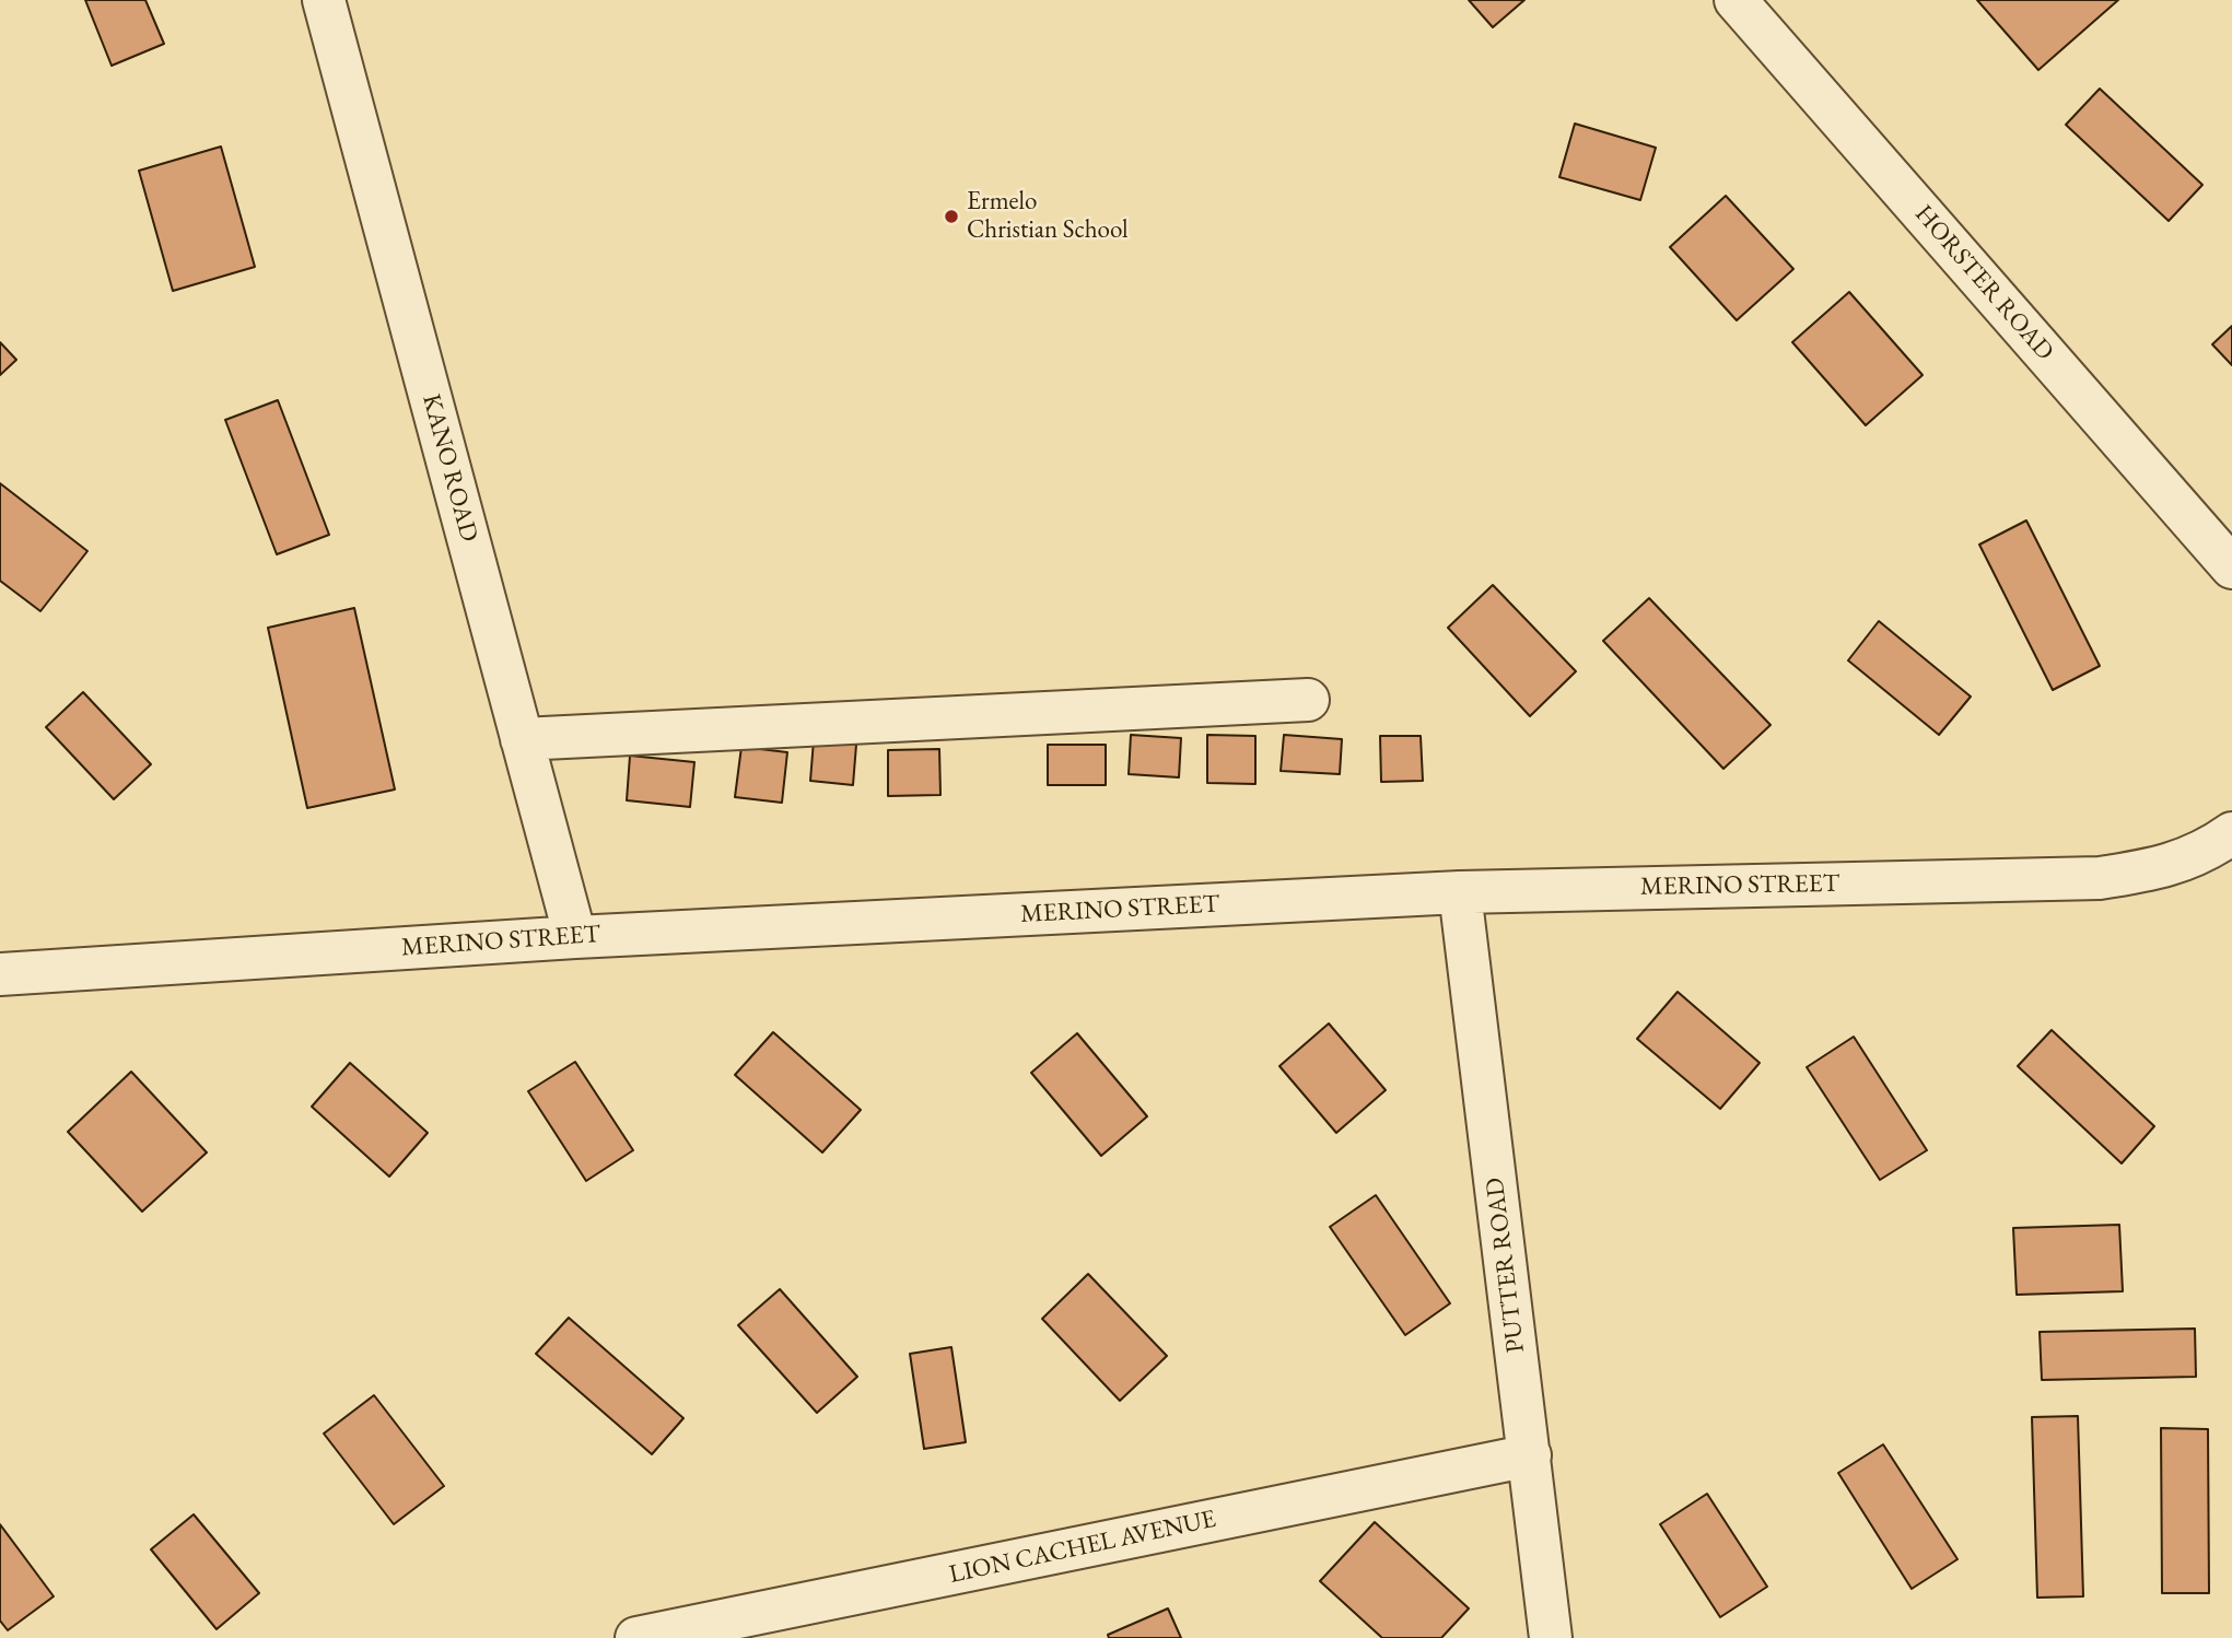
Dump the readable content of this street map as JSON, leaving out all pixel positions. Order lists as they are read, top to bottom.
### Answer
{
  "streets": {
    "street": [
      "HORSTER ROAD",
      "KANO ROAD",
      "MERINO STREET",
      "PUTTER ROAD",
      "LION CACHEL AVENUE"
    ]
  },
  "crossings": [
    ["KANO ROAD", "MERINO STREET"],
    ["MERINO STREET", "PUTTER ROAD"],
    ["PUTTER ROAD", "LION CACHEL AVENUE"]
  ],
  "places": ["Ermelo Christian School"]
}
